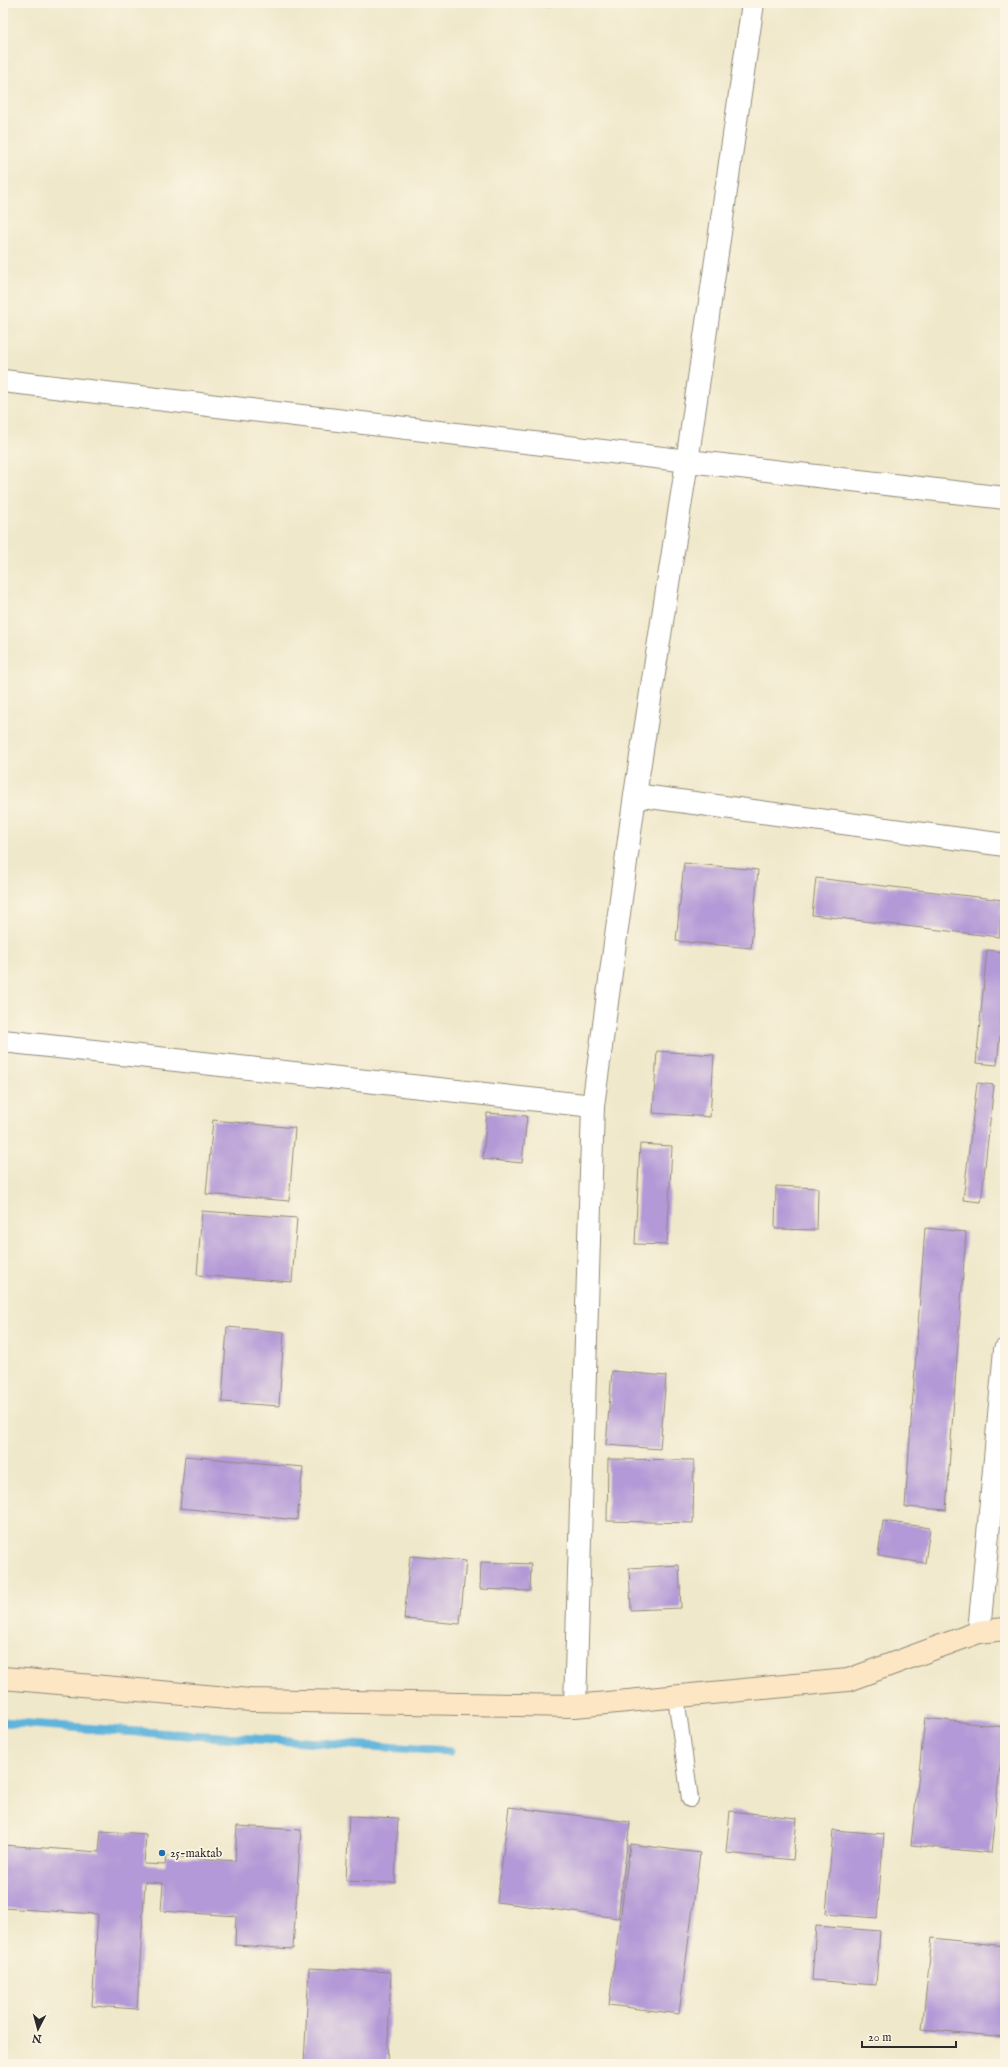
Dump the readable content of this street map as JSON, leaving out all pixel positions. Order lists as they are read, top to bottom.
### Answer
{
  "places": ["25-maktab"],
  "scale_bar": "20 m",
  "north": "bottom"
}
